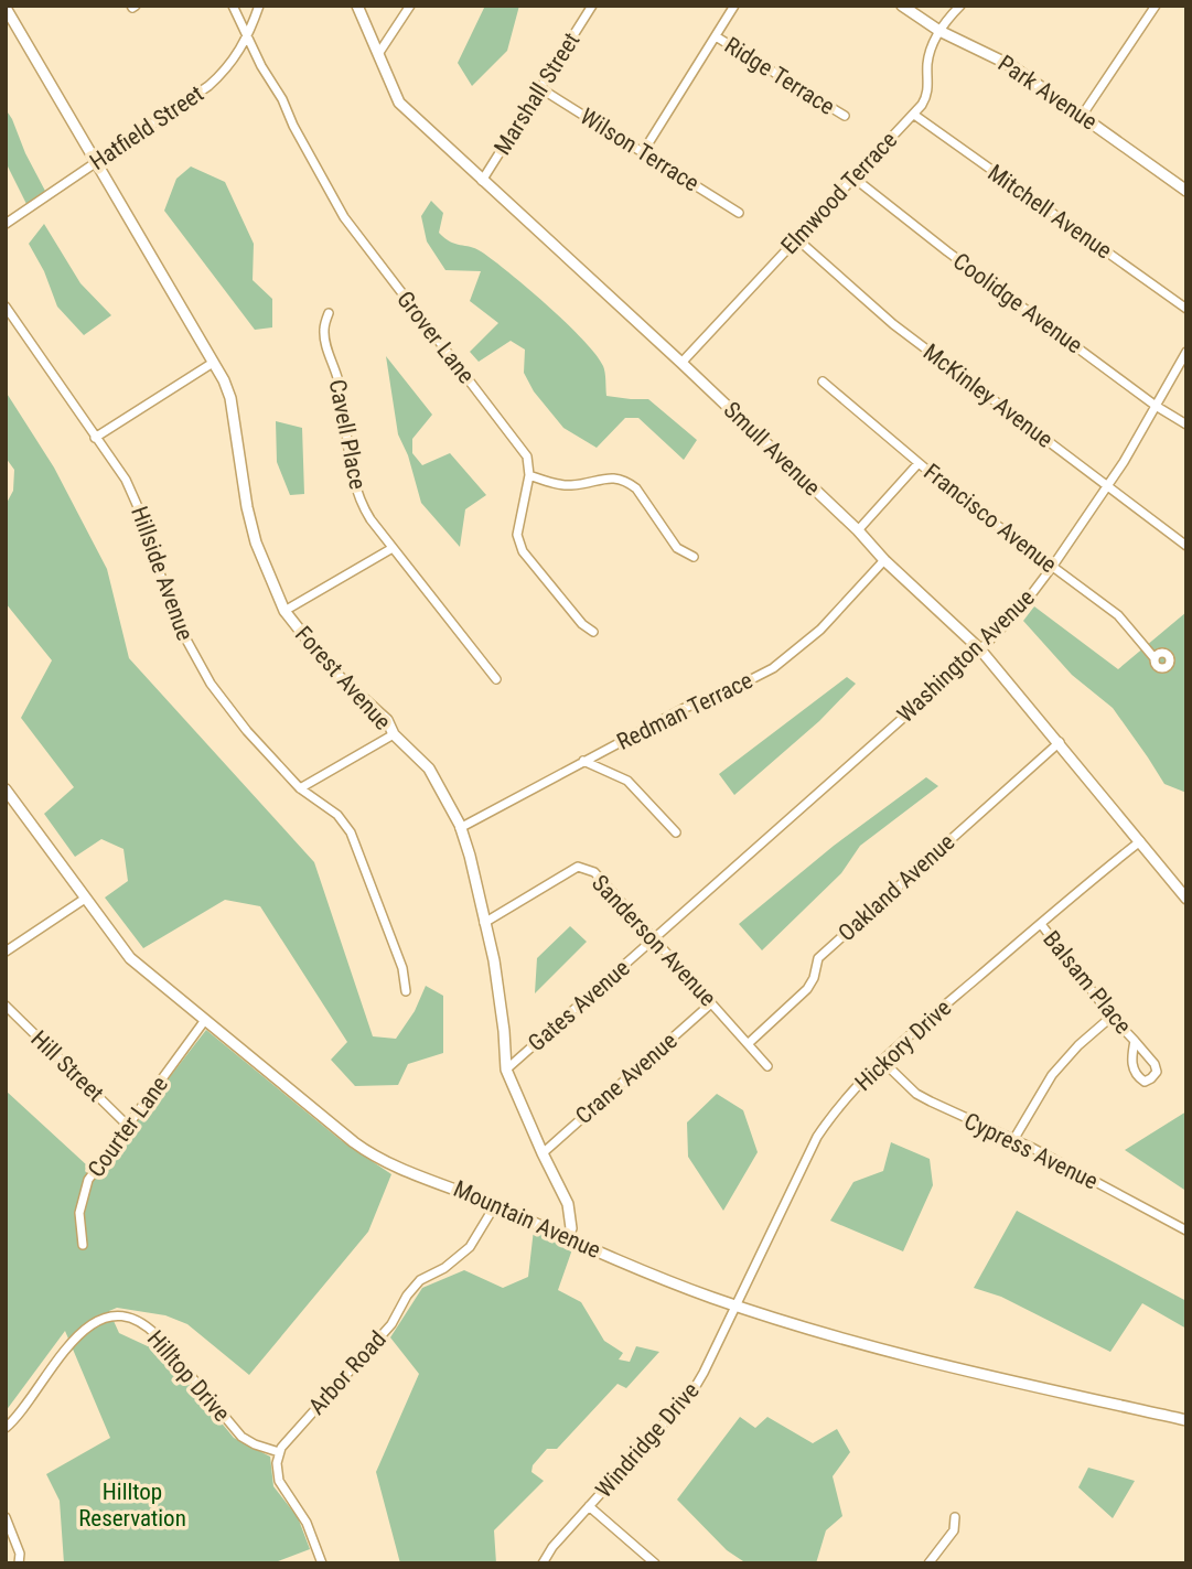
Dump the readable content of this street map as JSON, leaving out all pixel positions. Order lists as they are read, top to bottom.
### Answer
{
  "streets": {
    "street": [
      "Ridge Terrace",
      "Park Avenue",
      "Marshall Street",
      "Hatfield Street",
      "Wilson Terrace",
      "Elmwood Terrace",
      "Mitchell Avenue",
      "Coolidge Avenue",
      "Grover Lane",
      "McKinley Avenue",
      "Cavell Place",
      "Smull Avenue",
      "Francisco Avenue",
      "Hillside Avenue",
      "Washington Avenue",
      "Forest Avenue",
      "Redman Terrace",
      "Oakland Avenue",
      "Sanderson Avenue",
      "Balsam Place",
      "Gates Avenue",
      "Hickory Drive",
      "Hill Street",
      "Crane Avenue",
      "Courter Lane",
      "Cypress Avenue",
      "Mountain Avenue",
      "Arbor Road",
      "Hilltop Drive",
      "Windridge Drive"
    ]
  },
  "crossings": [
    ["Park Avenue", "Elmwood Terrace"],
    ["Marshall Street", "Wilson Terrace"],
    ["Marshall Street", "Smull Avenue"],
    ["Hatfield Street", "Grover Lane"],
    ["Hatfield Street", "Forest Avenue"],
    ["Elmwood Terrace", "Mitchell Avenue"],
    ["Elmwood Terrace", "Coolidge Avenue"],
    ["Elmwood Terrace", "McKinley Avenue"],
    ["Elmwood Terrace", "Smull Avenue"],
    ["Coolidge Avenue", "Washington Avenue"],
    ["McKinley Avenue", "Washington Avenue"],
    ["Smull Avenue", "Washington Avenue"],
    ["Smull Avenue", "Redman Terrace"],
    ["Smull Avenue", "Oakland Avenue"],
    ["Smull Avenue", "Hickory Drive"],
    ["Francisco Avenue", "Washington Avenue"],
    ["Washington Avenue", "Gates Avenue"],
    ["Forest Avenue", "Redman Terrace"],
    ["Forest Avenue", "Sanderson Avenue"],
    ["Forest Avenue", "Gates Avenue"],
    ["Forest Avenue", "Crane Avenue"],
    ["Forest Avenue", "Mountain Avenue"],
    ["Oakland Avenue", "Sanderson Avenue"],
    ["Sanderson Avenue", "Gates Avenue"],
    ["Sanderson Avenue", "Crane Avenue"],
    ["Balsam Place", "Hickory Drive"],
    ["Hickory Drive", "Cypress Avenue"],
    ["Hickory Drive", "Mountain Avenue"],
    ["Hickory Drive", "Windridge Drive"],
    ["Hill Street", "Courter Lane"],
    ["Courter Lane", "Mountain Avenue"],
    ["Mountain Avenue", "Arbor Road"],
    ["Mountain Avenue", "Windridge Drive"],
    ["Arbor Road", "Hilltop Drive"]
  ],
  "parks": ["Hilltop Reservation"]
}
